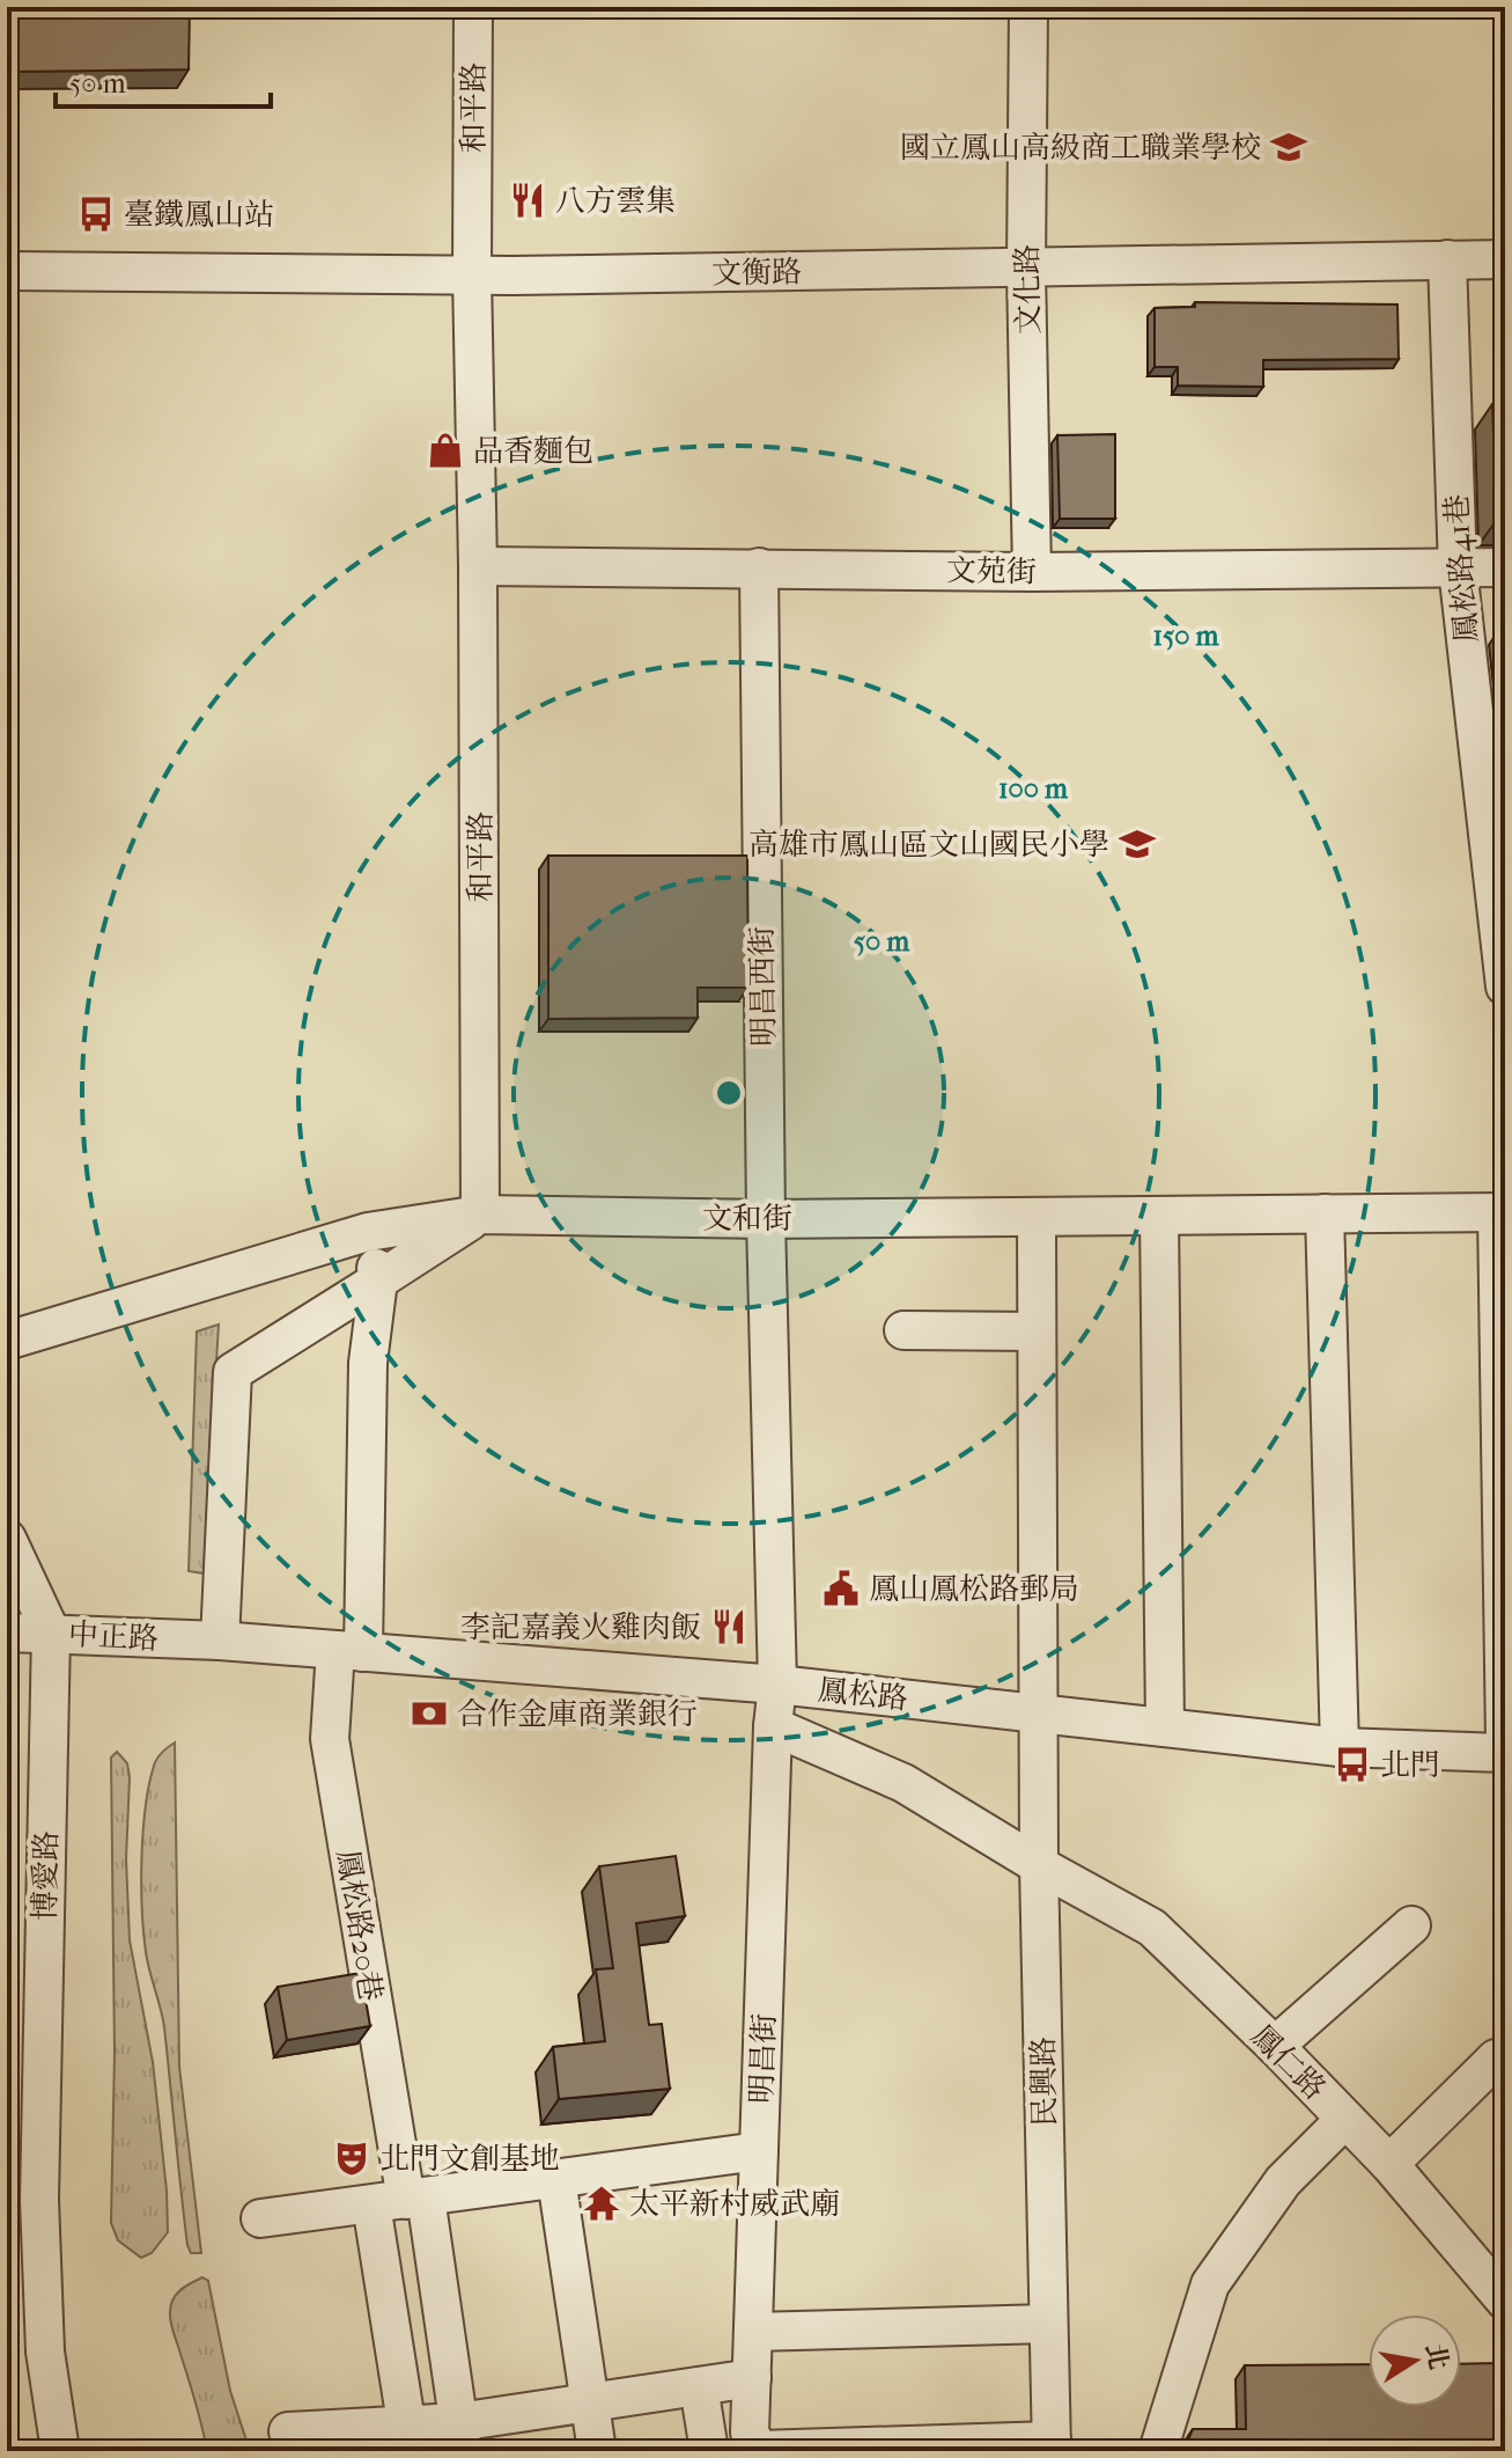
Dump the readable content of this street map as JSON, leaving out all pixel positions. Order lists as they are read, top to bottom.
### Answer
{
  "streets": {
    "street": [
      "和平路",
      "文衡路",
      "文化路",
      "鳳松路41巷",
      "文苑街",
      "明昌西街",
      "文和街",
      "中正路",
      "鳳松路",
      "博愛路",
      "鳳松路20巷",
      "明昌街",
      "鳳仁路",
      "民興路"
    ]
  },
  "crossings": [
    ["和平路", "文衡路"],
    ["和平路", "文苑街"],
    ["和平路", "文和街"],
    ["文衡路", "文化路"],
    ["文衡路", "鳳松路41巷"],
    ["文化路", "文苑街"],
    ["鳳松路41巷", "文苑街"],
    ["文苑街", "明昌西街"],
    ["明昌西街", "文和街"],
    ["明昌西街", "鳳松路"],
    ["明昌西街", "明昌街"],
    ["文和街", "民興路"],
    ["中正路", "鳳松路"],
    ["中正路", "博愛路"],
    ["鳳松路", "鳳松路20巷"],
    ["鳳松路", "明昌街"],
    ["鳳松路", "民興路"],
    ["明昌街", "鳳仁路"],
    ["明昌街", "民興路"],
    ["鳳仁路", "民興路"]
  ],
  "places": {
    "school or university": ["國立鳳山高級商工職業學校", "高雄市鳳山區文山國民小學"],
    "restaurant": ["八方雲集", "李記嘉義火雞肉飯"],
    "bus stop": ["臺鐵鳳山站", "北門"],
    "shop": ["品香麵包"],
    "public building": ["鳳山鳳松路郵局"],
    "bank": ["合作金庫商業銀行"],
    "theatre": ["北門文創基地"],
    "temple": ["太平新村威武廟"]
  },
  "scale_bar": "50 m",
  "north": "right",
  "rings": ["150 m", "100 m", "50 m"]
}
